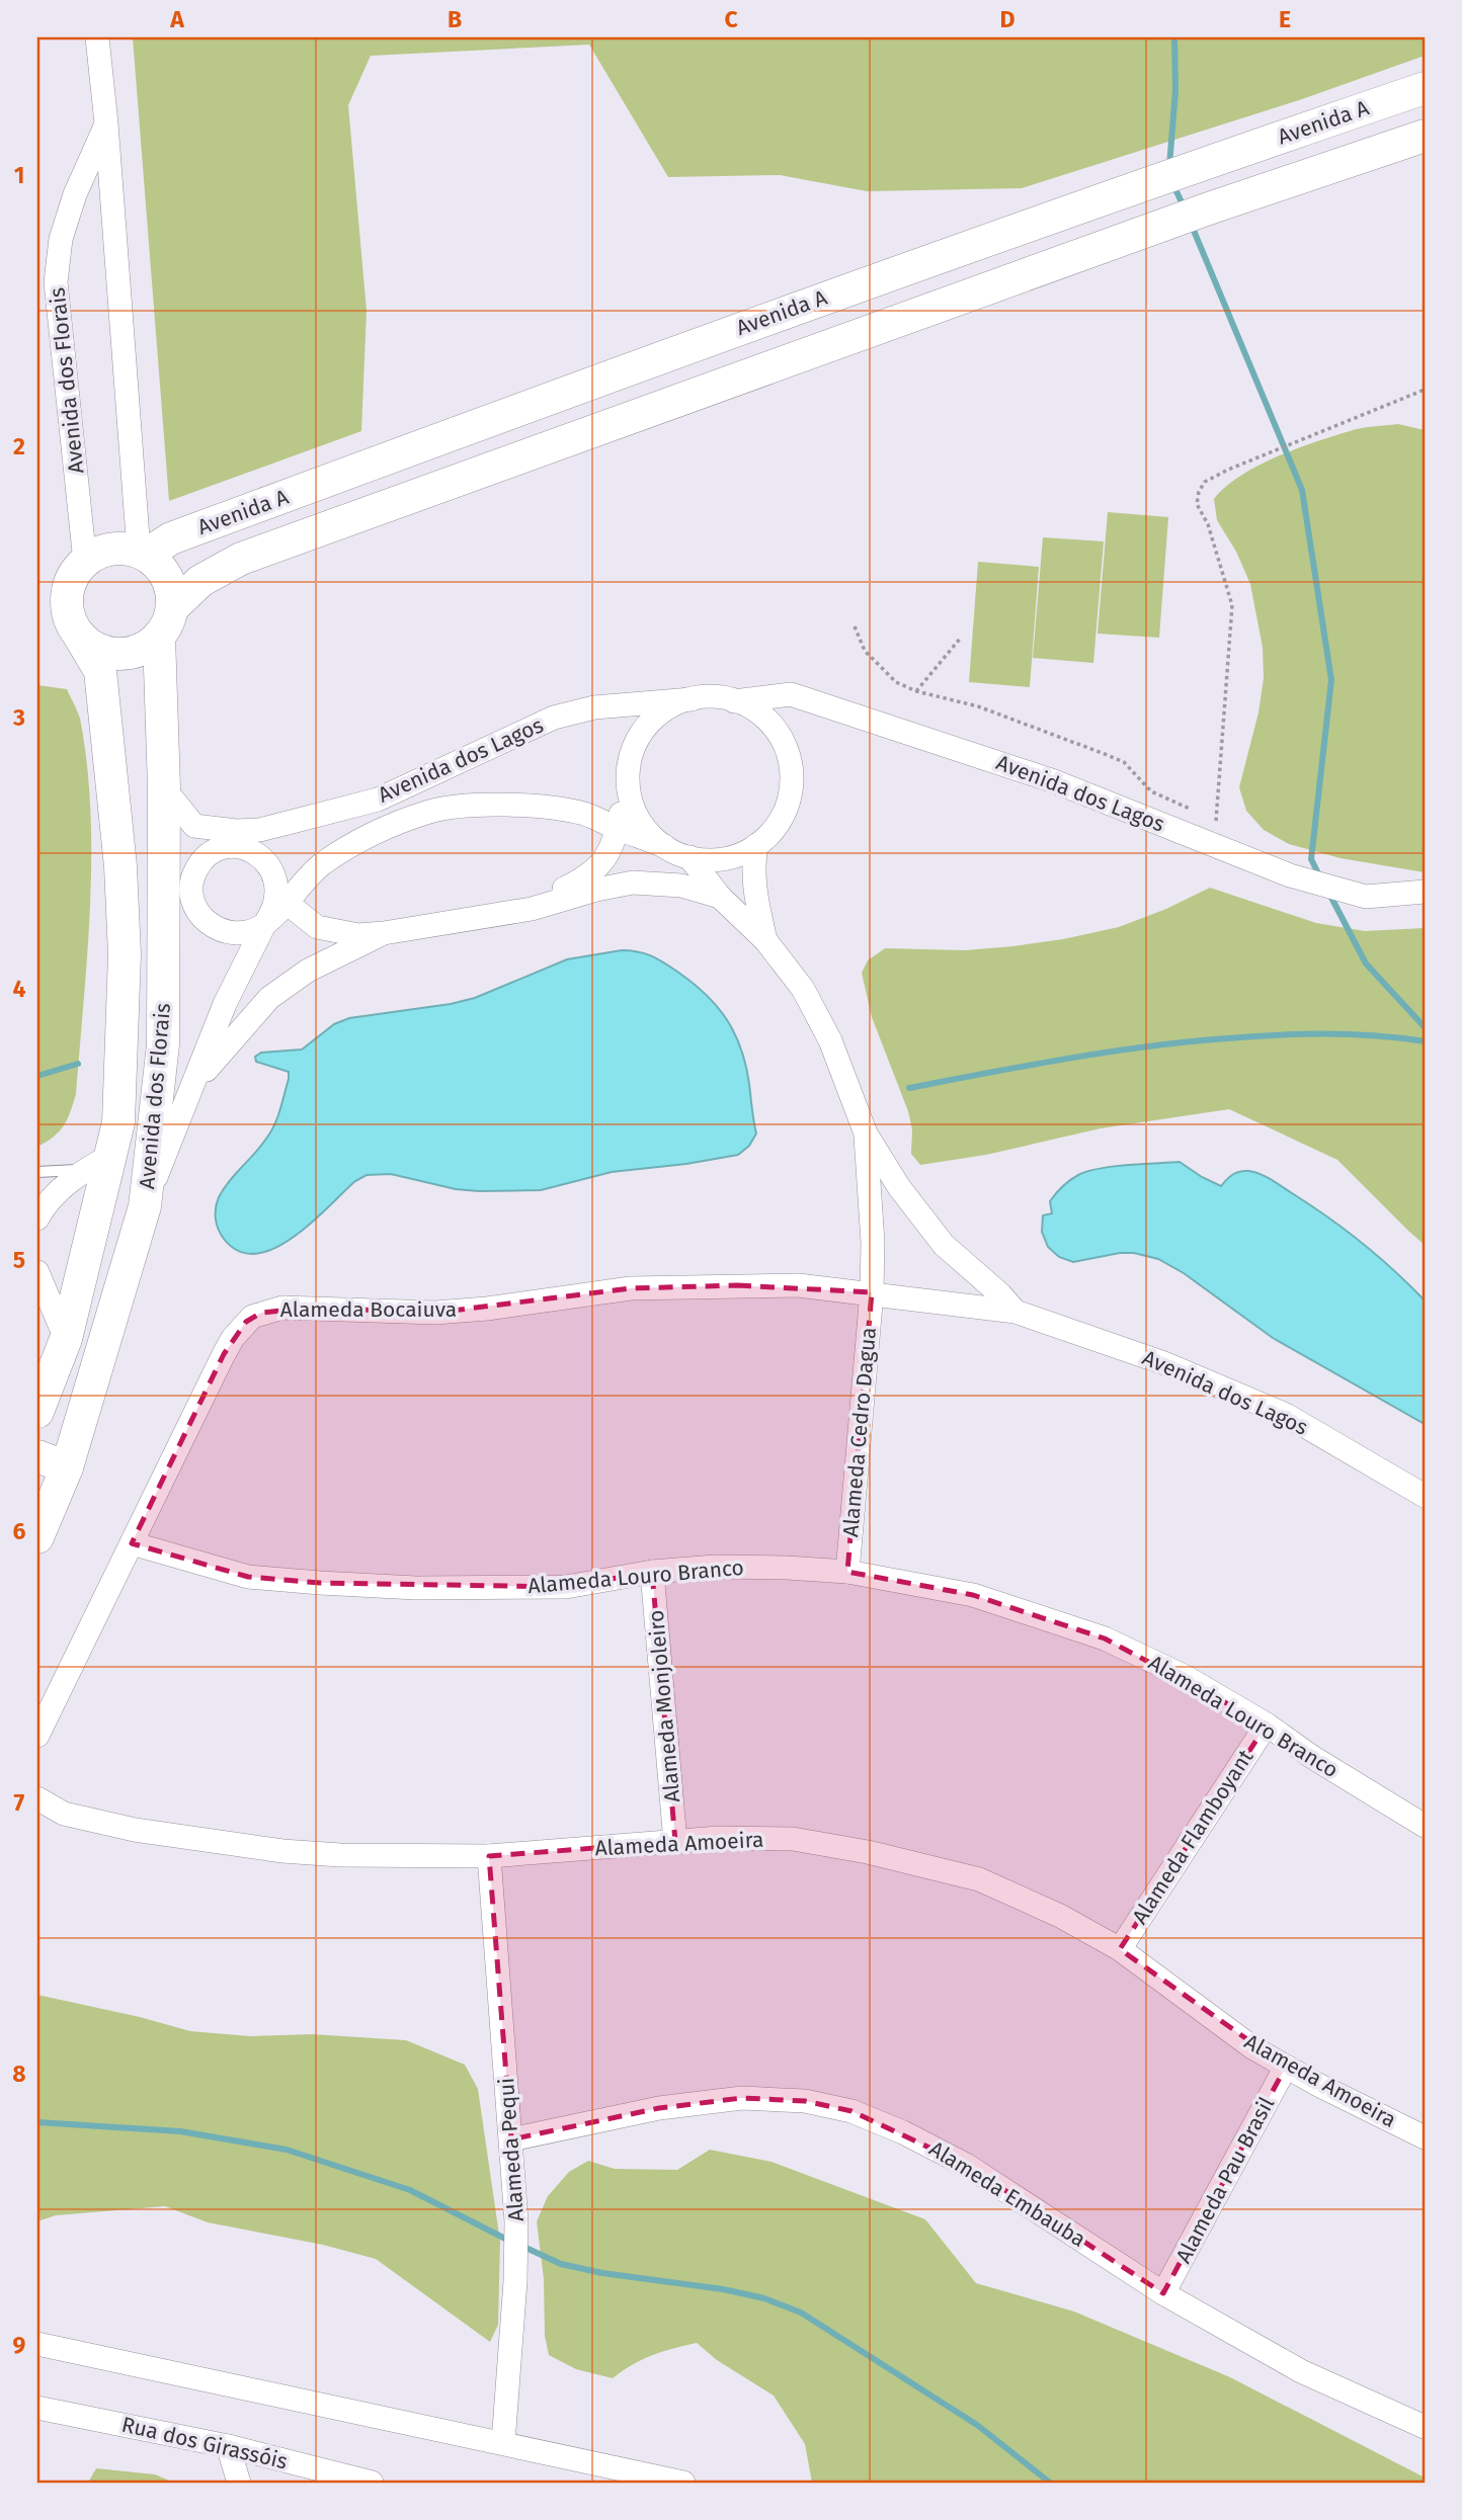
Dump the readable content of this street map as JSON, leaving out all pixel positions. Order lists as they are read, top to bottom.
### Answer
{
  "streets": {
    "street": [
      "Avenida A",
      "Avenida dos Florais",
      "Avenida dos Lagos",
      "Alameda Bocaiuva",
      "Alameda Cedro Dagua",
      "Alameda Louro Branco",
      "Alameda Monjoleiro",
      "Alameda Flamboyant",
      "Alameda Amoeira",
      "Alameda Pequi",
      "Alameda Pau Brasil",
      "Alameda Embauba",
      "Rua dos Girassóis"
    ]
  },
  "crossings": [
    ["Avenida A", "Avenida dos Florais"],
    ["Avenida dos Lagos", "Alameda Bocaiuva"],
    ["Avenida dos Lagos", "Alameda Cedro Dagua"],
    ["Alameda Bocaiuva", "Alameda Cedro Dagua"],
    ["Alameda Bocaiuva", "Alameda Louro Branco"],
    ["Alameda Cedro Dagua", "Alameda Louro Branco"],
    ["Alameda Louro Branco", "Alameda Monjoleiro"],
    ["Alameda Louro Branco", "Alameda Flamboyant"],
    ["Alameda Monjoleiro", "Alameda Amoeira"],
    ["Alameda Flamboyant", "Alameda Amoeira"],
    ["Alameda Amoeira", "Alameda Pequi"],
    ["Alameda Amoeira", "Alameda Pau Brasil"],
    ["Alameda Pequi", "Alameda Embauba"],
    ["Alameda Pau Brasil", "Alameda Embauba"]
  ],
  "grid": {
    "columns": [
      "A",
      "B",
      "C",
      "D",
      "E"
    ],
    "rows": [
      "1",
      "2",
      "3",
      "4",
      "5",
      "6",
      "7",
      "8",
      "9"
    ]
  }
}
